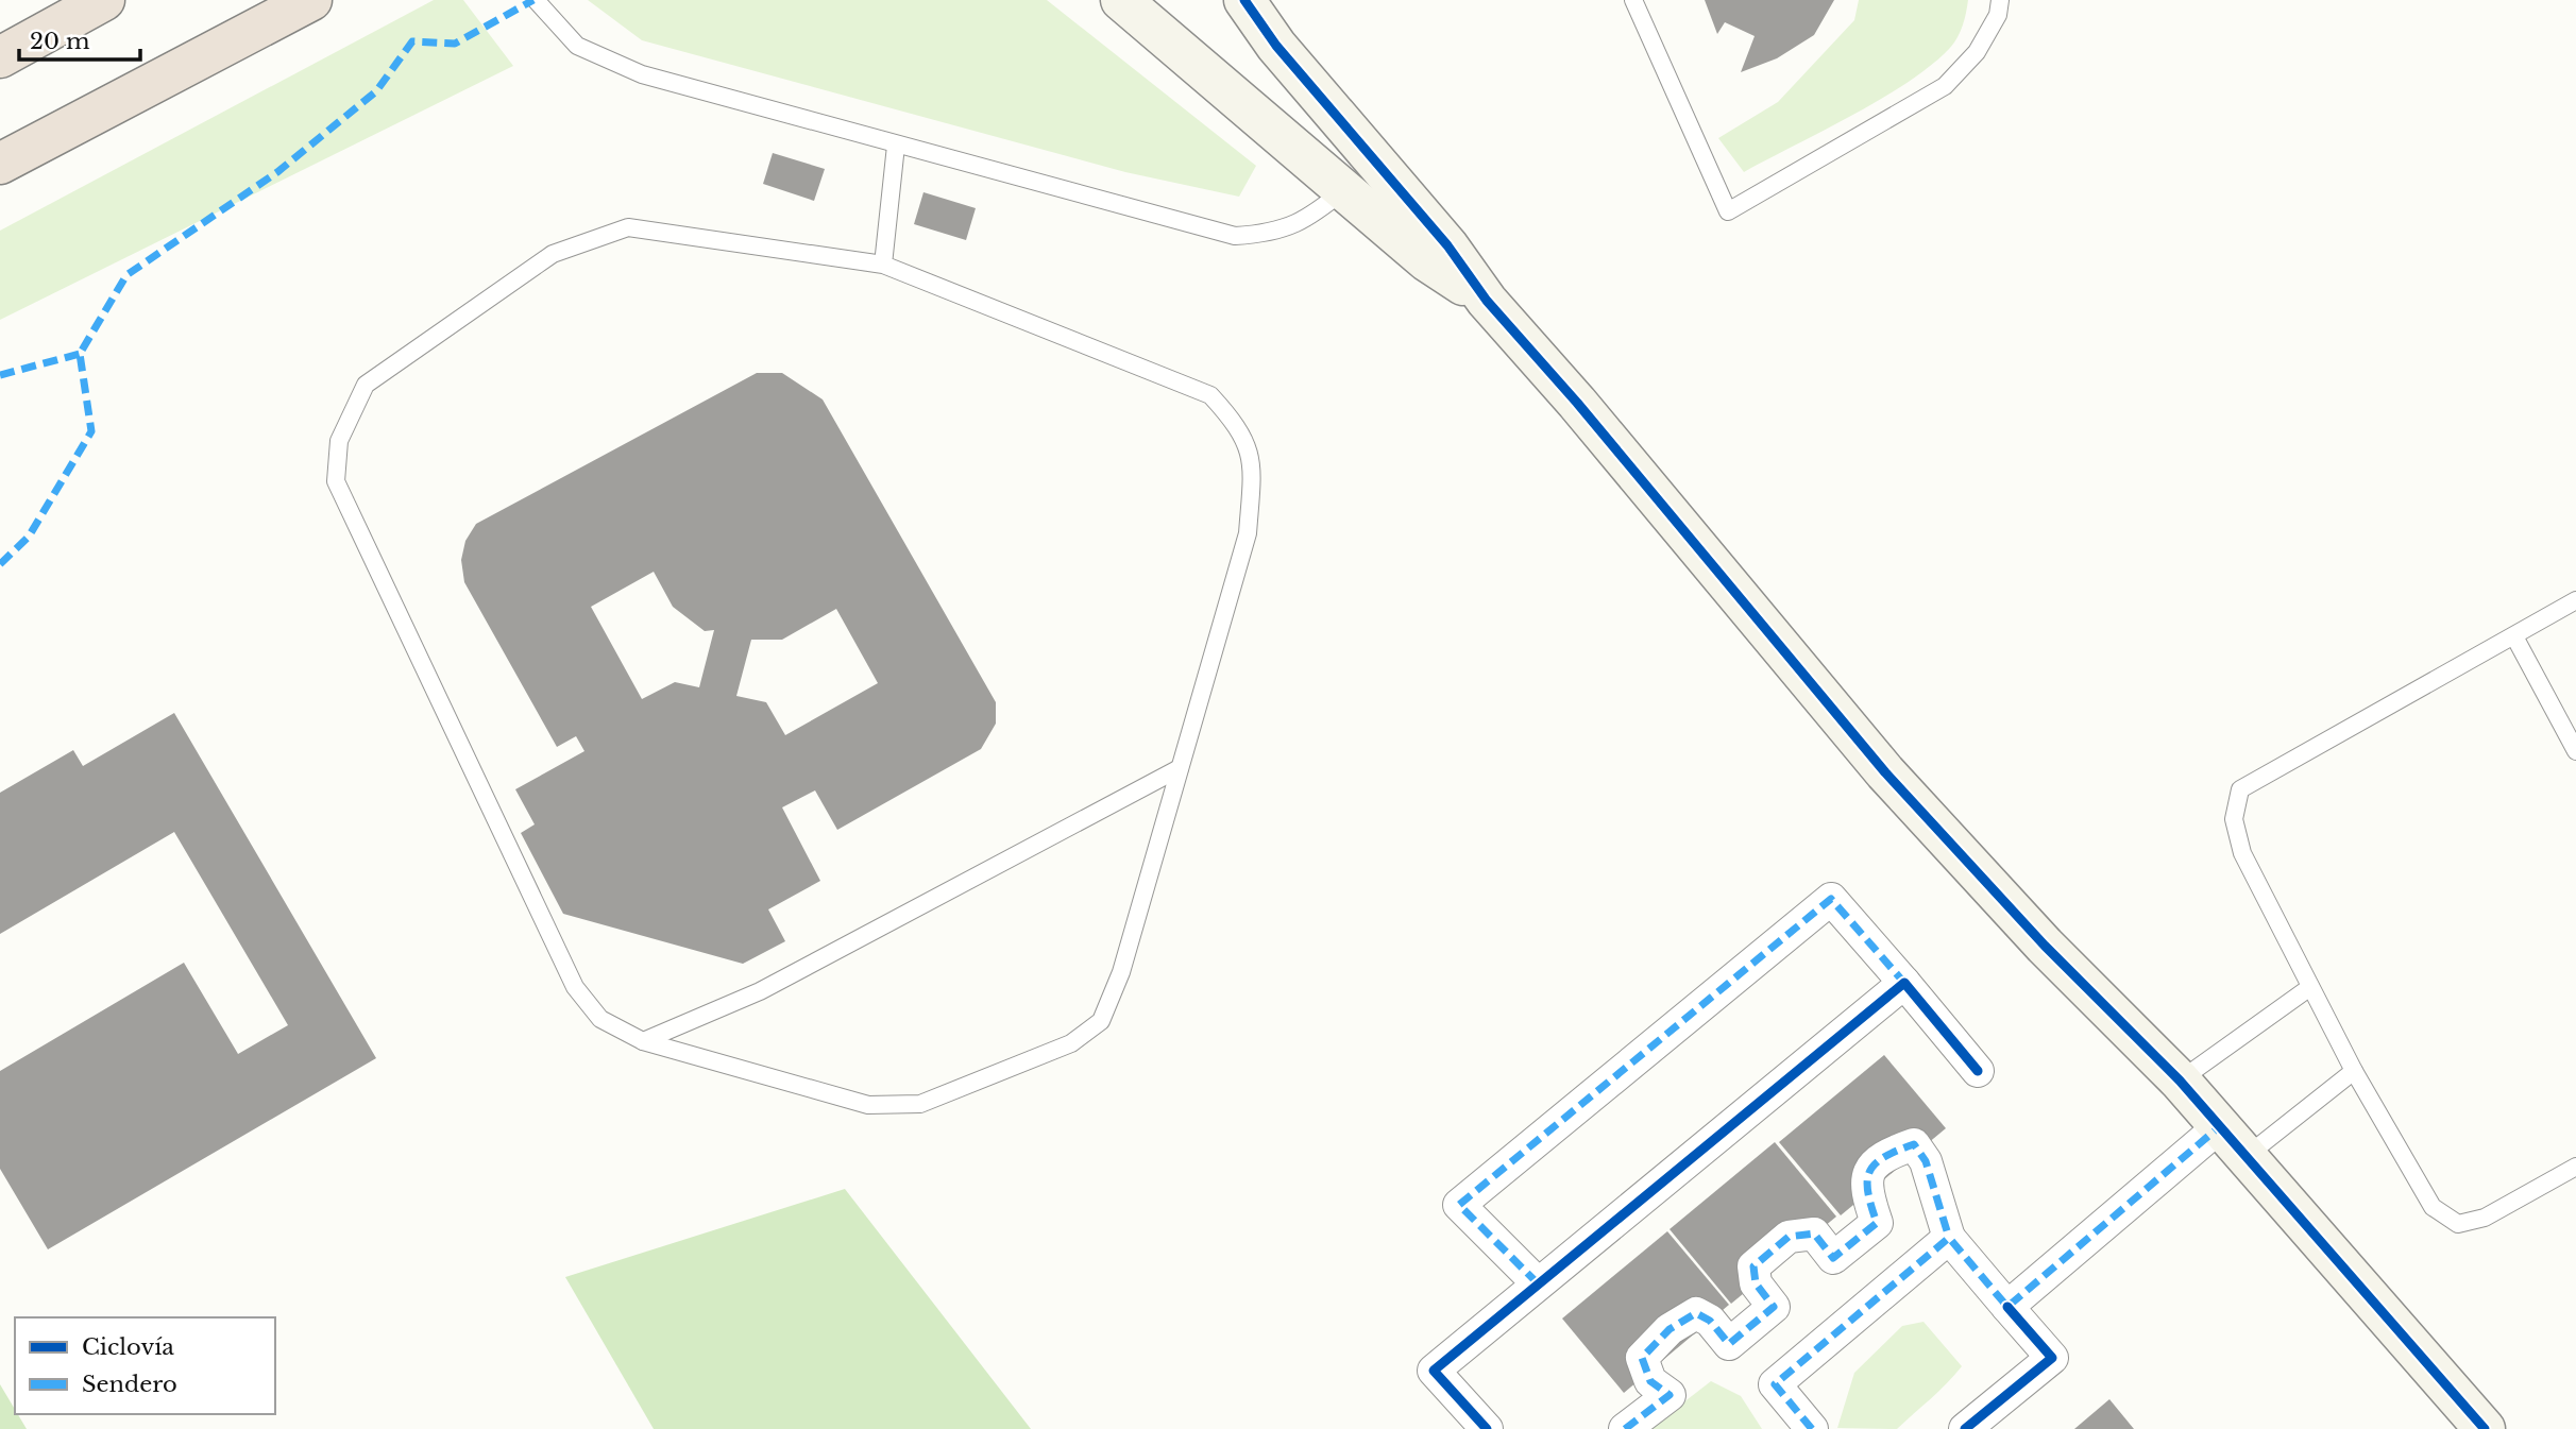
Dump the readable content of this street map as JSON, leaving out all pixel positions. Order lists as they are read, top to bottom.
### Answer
{
  "legend": ["Ciclovía", "Sendero"],
  "scale_bar": "20 m"
}
